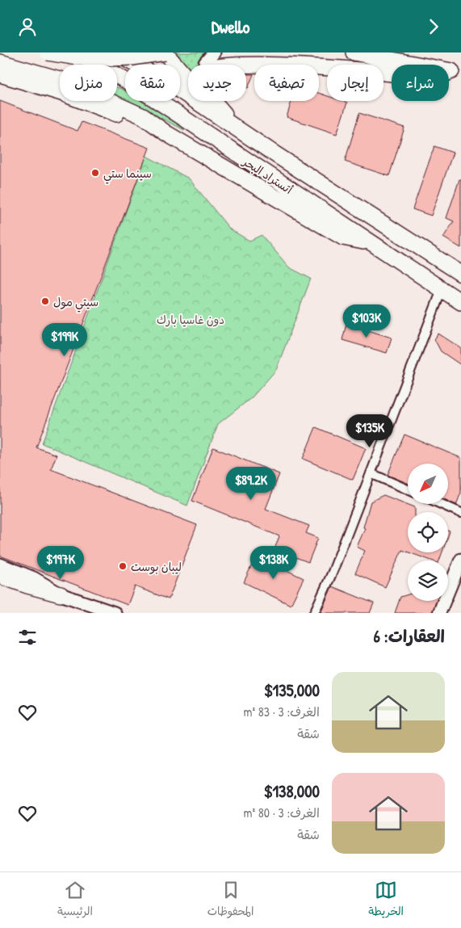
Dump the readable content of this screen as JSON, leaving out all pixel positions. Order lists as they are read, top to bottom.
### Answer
{
  "streets": {
    "highway": ["أتستراد البحر"]
  },
  "parks": ["دون غاسيا بارك"],
  "places": ["سينما ستي", "سيتي مول", "ليبان بوست"],
  "north": "bottom left",
  "page": {
    "header": "Dwello",
    "chip": [
      "شراء",
      "إيجار",
      "تصفية",
      "جديد",
      "شقة",
      "منزل"
    ],
    "price": [
      "$103K",
      "$199K",
      "$135K",
      "$89.2K",
      "$197K",
      "$138K"
    ],
    "heading": "العقارات: 6",
    "list": [
      {
        "name": "$135,000",
        "note": "الغرف: 3 · 83 m² · شقة"
      },
      {
        "name": "$138,000",
        "note": "الغرف: 3 · 80 m² · شقة"
      }
    ],
    "tabs": ["الخريطة", "المحفوظات", "الرئيسية"]
  }
}
